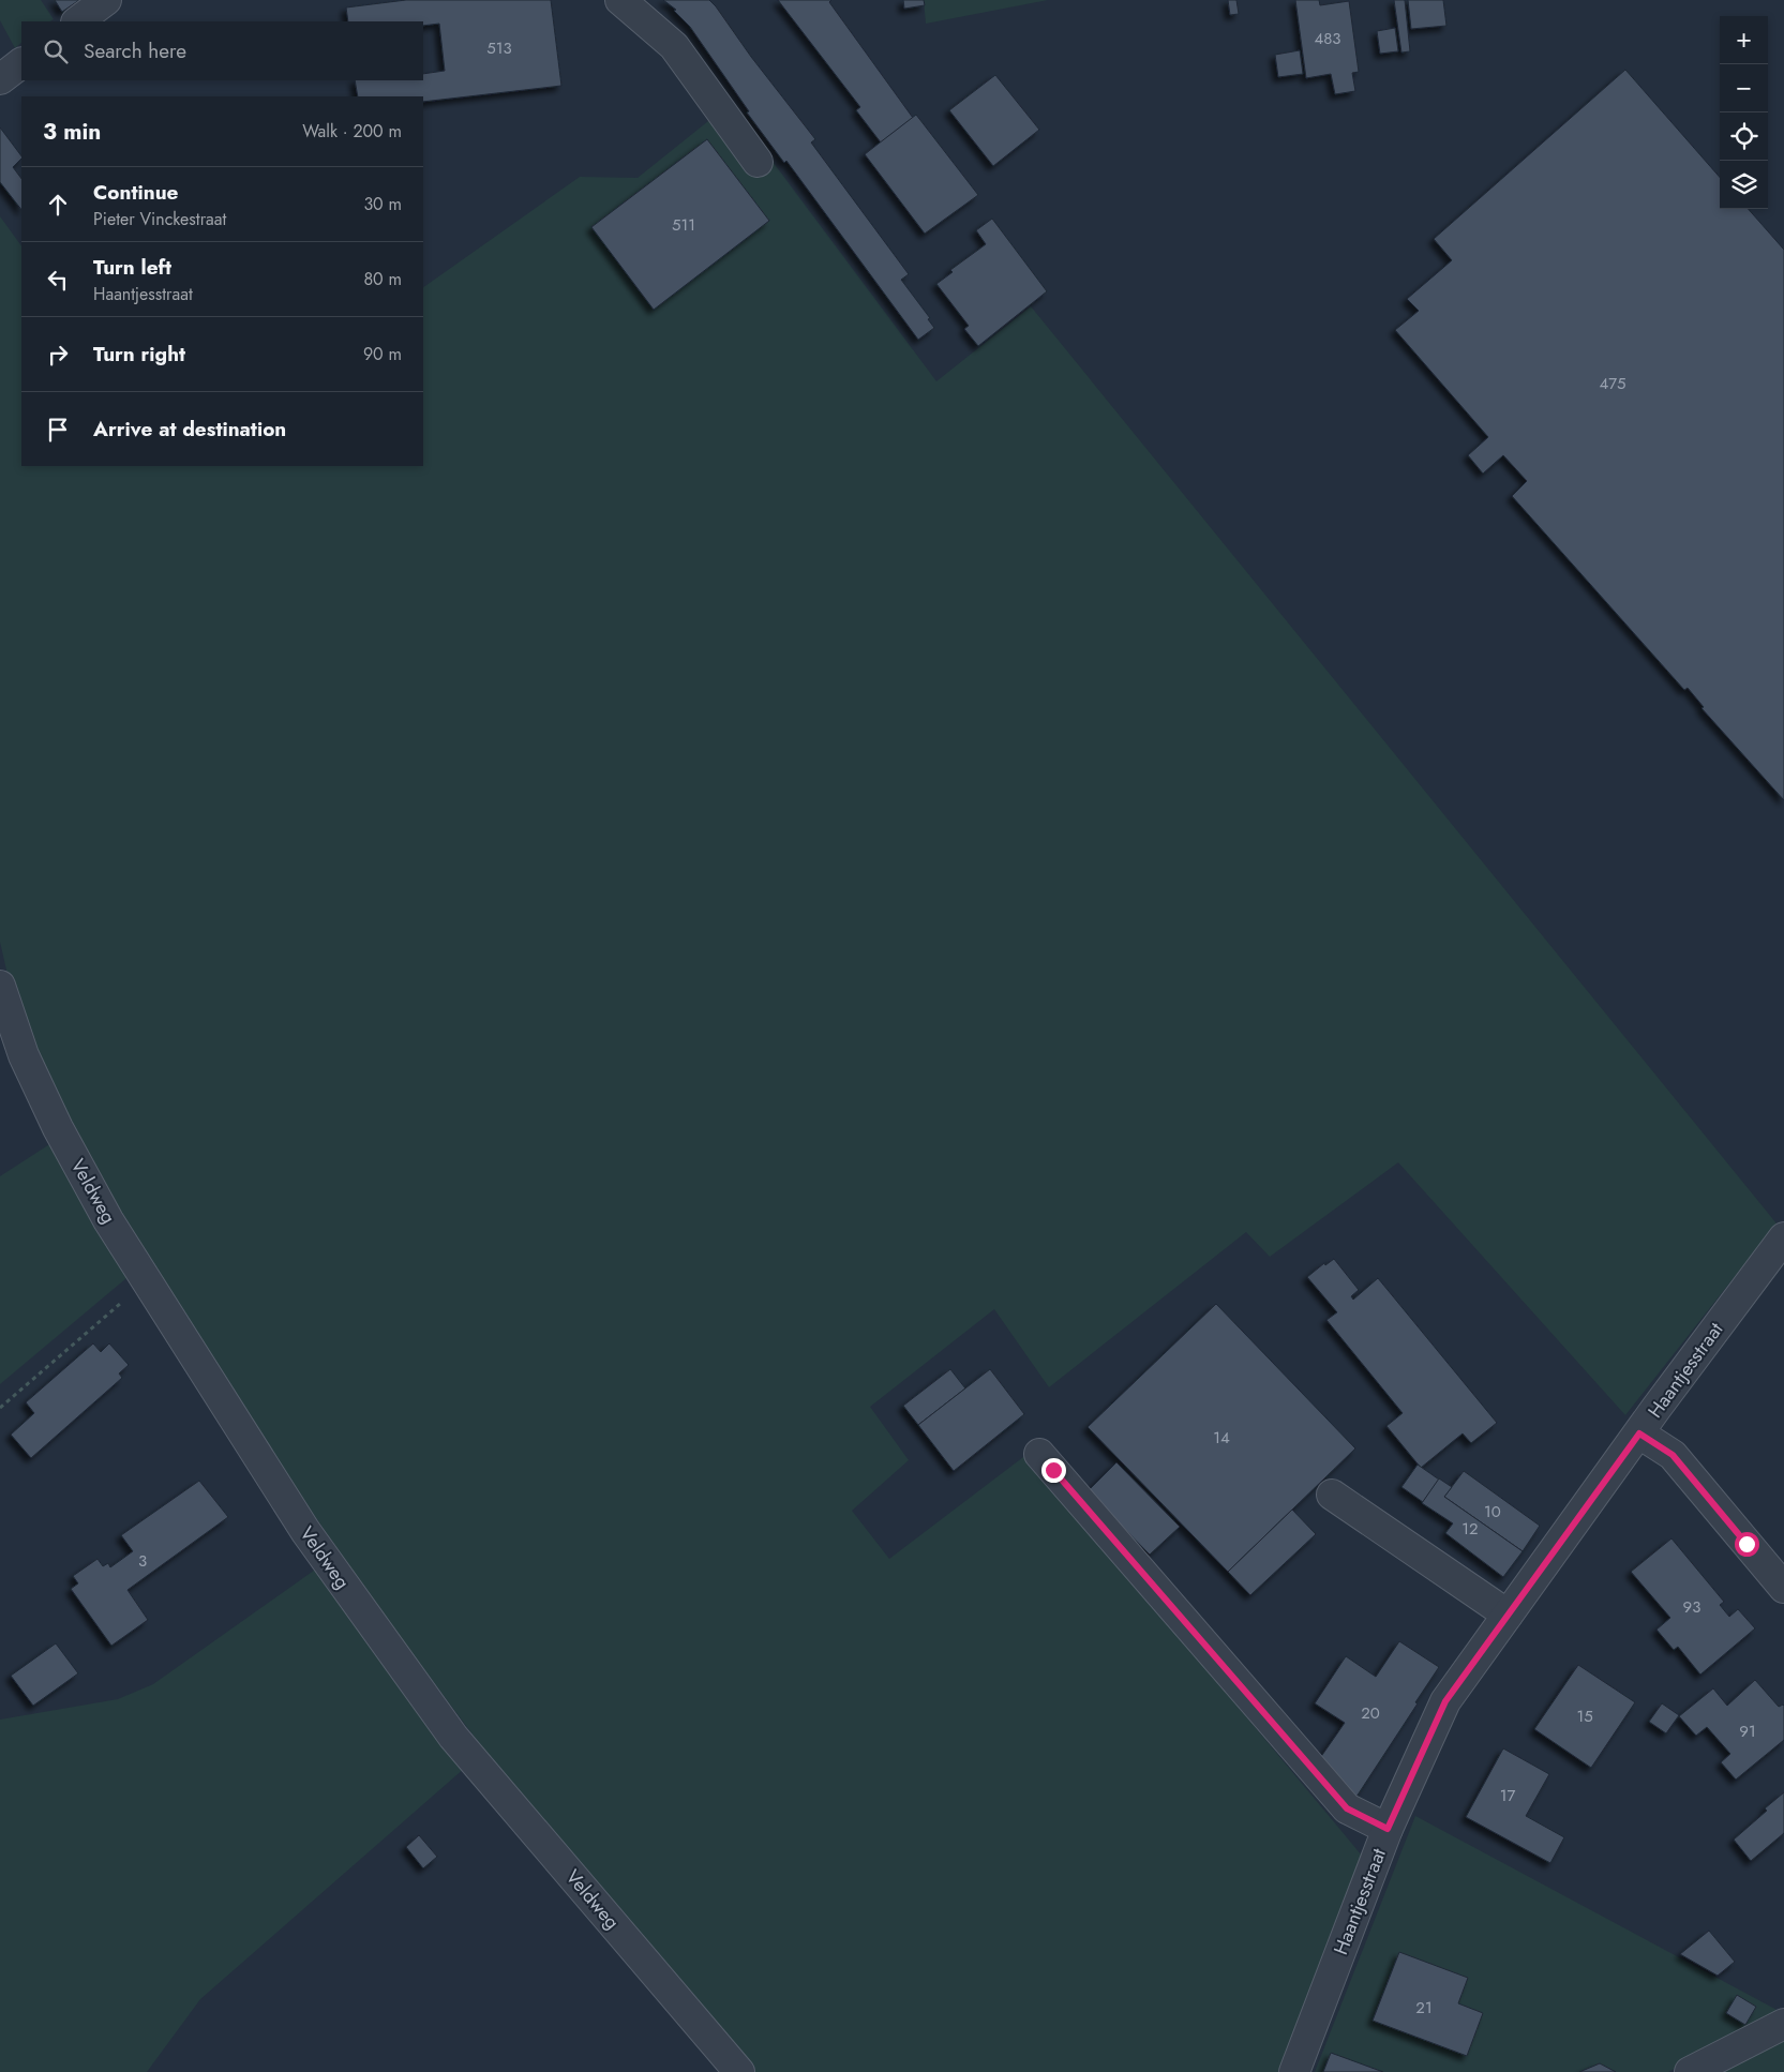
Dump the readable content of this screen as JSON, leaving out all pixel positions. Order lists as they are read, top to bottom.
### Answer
{
  "streets": {
    "street": ["Veldweg", "Haantjesstraat"]
  },
  "house_numbers": [
    "483",
    "513",
    "511",
    "475",
    "14",
    "10",
    "12",
    "3",
    "93",
    "20",
    "15",
    "91",
    "17",
    "21"
  ],
  "page": {
    "map_buttons": ["+", "−"],
    "search": "Search here",
    "heading": ["3 min", "Walk · 200 m"],
    "list": [
      ["Continue", "Pieter Vinckestraat", "30 m"],
      ["Turn left", "Haantjesstraat", "80 m"],
      ["Turn right", "90 m"],
      "Arrive at destination"
    ]
  }
}
